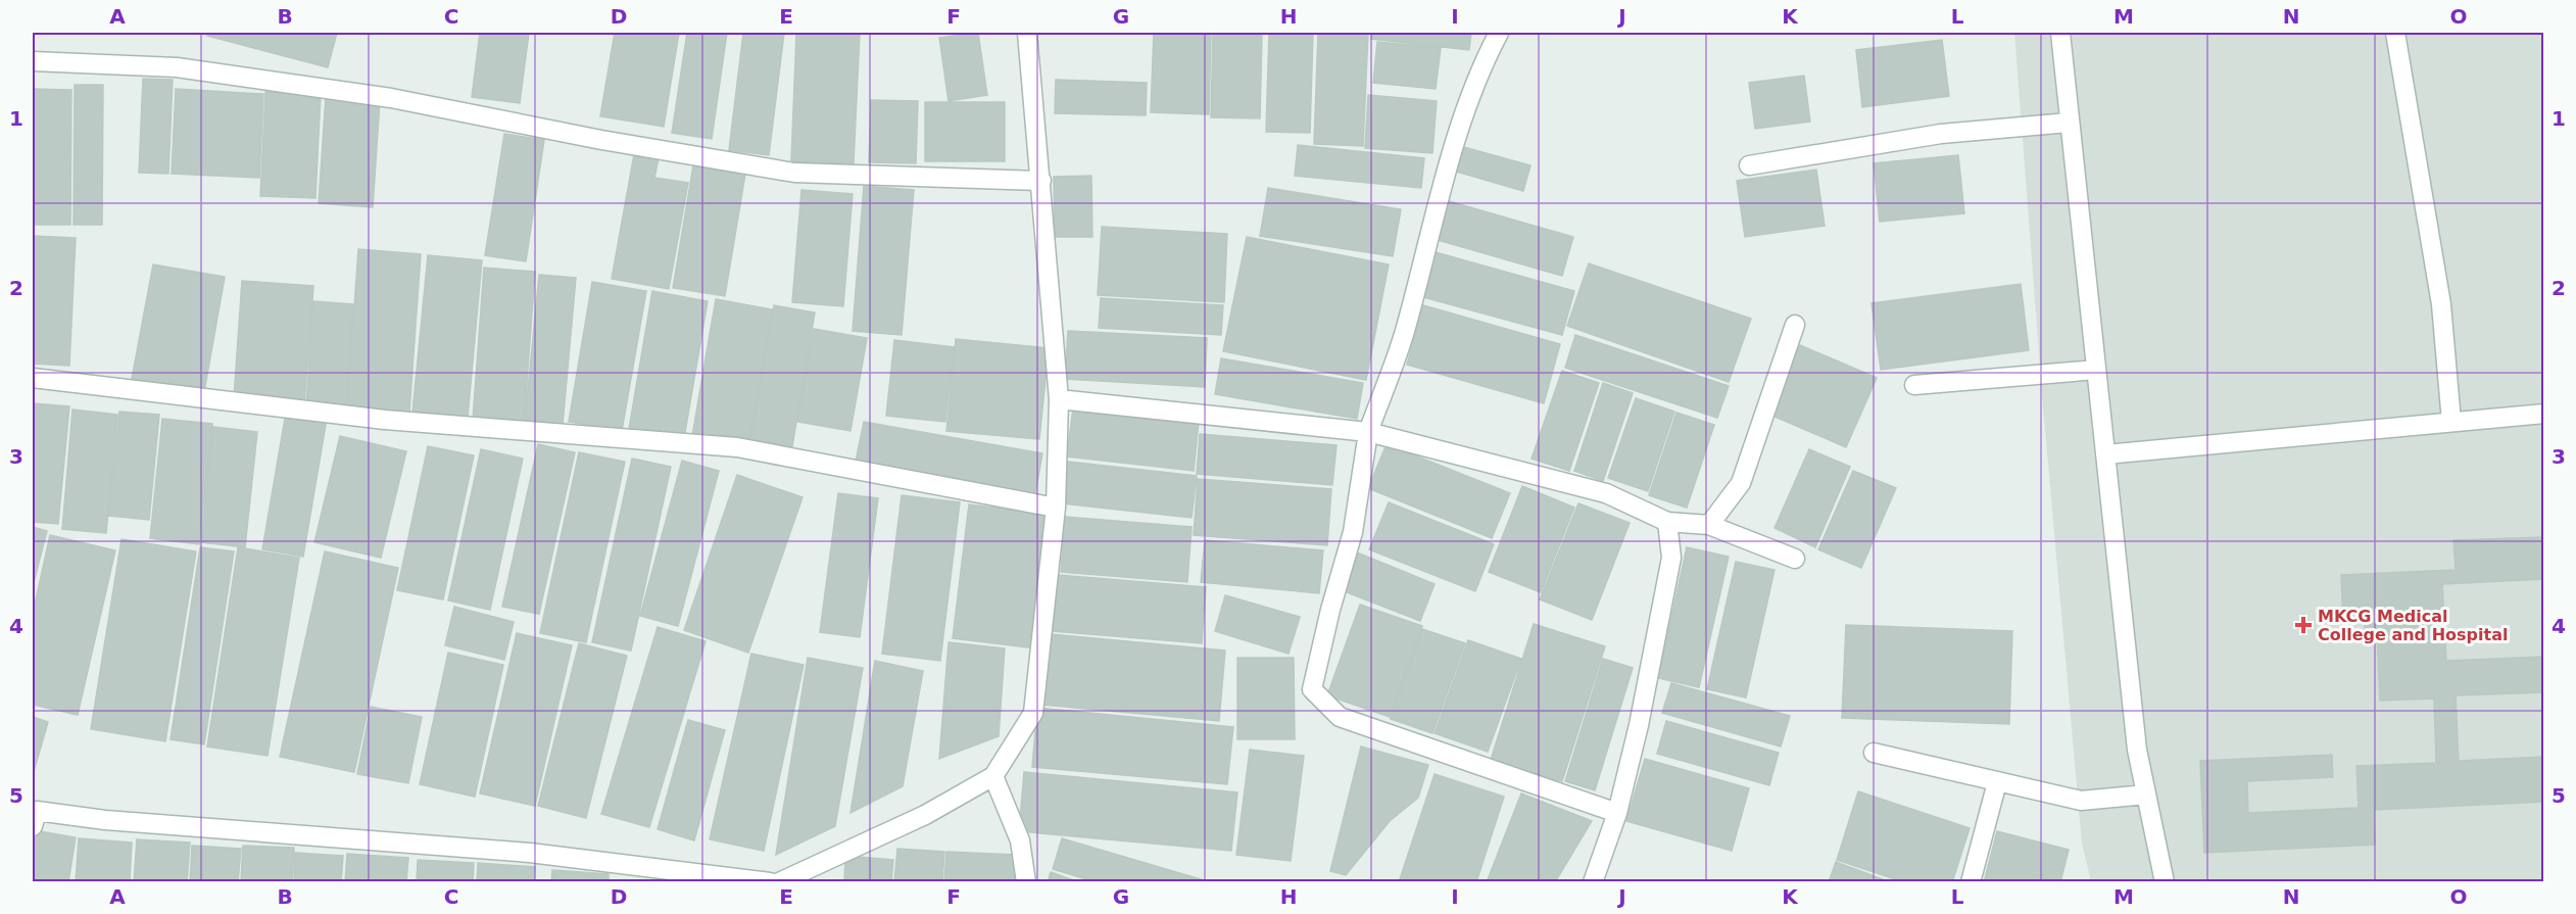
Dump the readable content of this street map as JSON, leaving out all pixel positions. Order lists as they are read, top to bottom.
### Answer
{
  "places": {
    "health": ["MKCG Medical College and Hospital"]
  },
  "grid": {
    "columns": [
      "A",
      "B",
      "C",
      "D",
      "E",
      "F",
      "G",
      "H",
      "I",
      "J",
      "K",
      "L",
      "M",
      "N",
      "O"
    ],
    "rows": [
      "1",
      "2",
      "3",
      "4",
      "5"
    ]
  }
}
